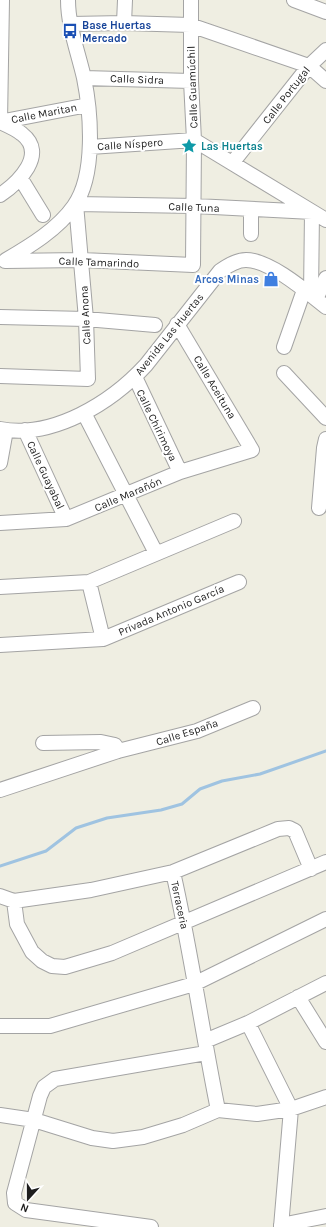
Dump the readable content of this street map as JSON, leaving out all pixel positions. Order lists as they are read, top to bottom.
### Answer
{
  "streets": {
    "street": [
      "Calle Sidra",
      "Calle Guamúchil",
      "Calle Portugal",
      "Calle Maritan",
      "Calle Níspero",
      "Calle Tuna",
      "Calle Tamarindo",
      "Calle Anona",
      "Avenida Las Huertas",
      "Calle Aceituna",
      "Calle Chirimoya",
      "Calle Guayabal",
      "Calle Marañón",
      "Privada Antonio García",
      "Calle España",
      "Terraceria"
    ]
  },
  "crossings": [
    ["Calle Sidra", "Calle Guamúchil"],
    ["Calle Guamúchil", "Calle Portugal"],
    ["Calle Guamúchil", "Calle Níspero"],
    ["Calle Guamúchil", "Calle Tuna"],
    ["Calle Tuna", "Calle Tamarindo"],
    ["Calle Tuna", "Calle Anona"],
    ["Calle Tamarindo", "Calle Anona"],
    ["Avenida Las Huertas", "Calle Aceituna"],
    ["Avenida Las Huertas", "Calle Chirimoya"],
    ["Avenida Las Huertas", "Calle Guayabal"],
    ["Calle Aceituna", "Calle Marañón"],
    ["Calle Chirimoya", "Calle Marañón"],
    ["Calle Guayabal", "Calle Marañón"]
  ],
  "places": {
    "bus stop": ["Base Huertas Mercado"],
    "place": ["Las Huertas"],
    "shop": ["Arcos Minas"]
  },
  "north": "bottom"
}
